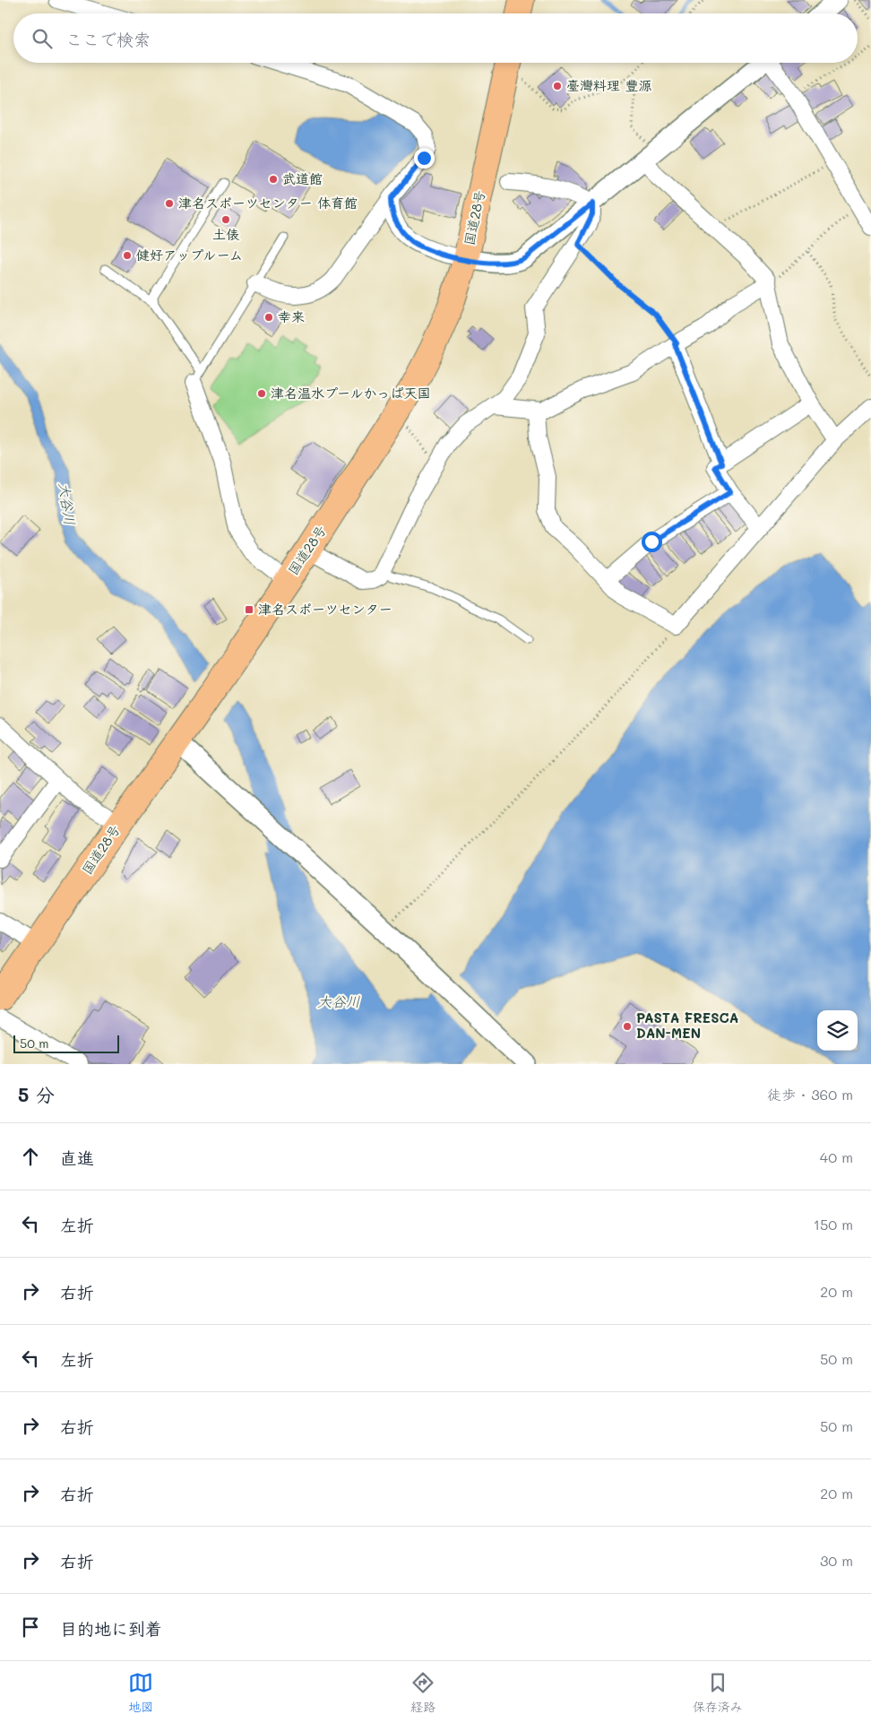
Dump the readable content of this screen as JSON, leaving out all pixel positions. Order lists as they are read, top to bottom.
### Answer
{
  "streets": {
    "highway": ["国道28号"]
  },
  "water": ["大谷川"],
  "places": {
    "other": [
      "臺灣料理 豐源",
      "武道館",
      "津名スポーツセンター 体育館",
      "土俵",
      "健好アップルーム",
      "幸来",
      "津名温水プールかっぱ天国",
      "PASTA FRESCA DAN-MEN"
    ],
    "transit": ["津名スポーツセンター"]
  },
  "scale_bar": "50 m",
  "page": {
    "search": "ここで検索",
    "scale": "50 m",
    "heading": ["5 分", "徒歩 · 360 m"],
    "list": [
      ["直進", "40 m"],
      ["左折", "150 m"],
      ["右折", "20 m"],
      ["左折", "50 m"],
      ["右折", "50 m"],
      ["右折", "20 m"],
      ["右折", "30 m"],
      "目的地に到着"
    ],
    "nav": ["地図", "経路", "保存済み"]
  }
}
